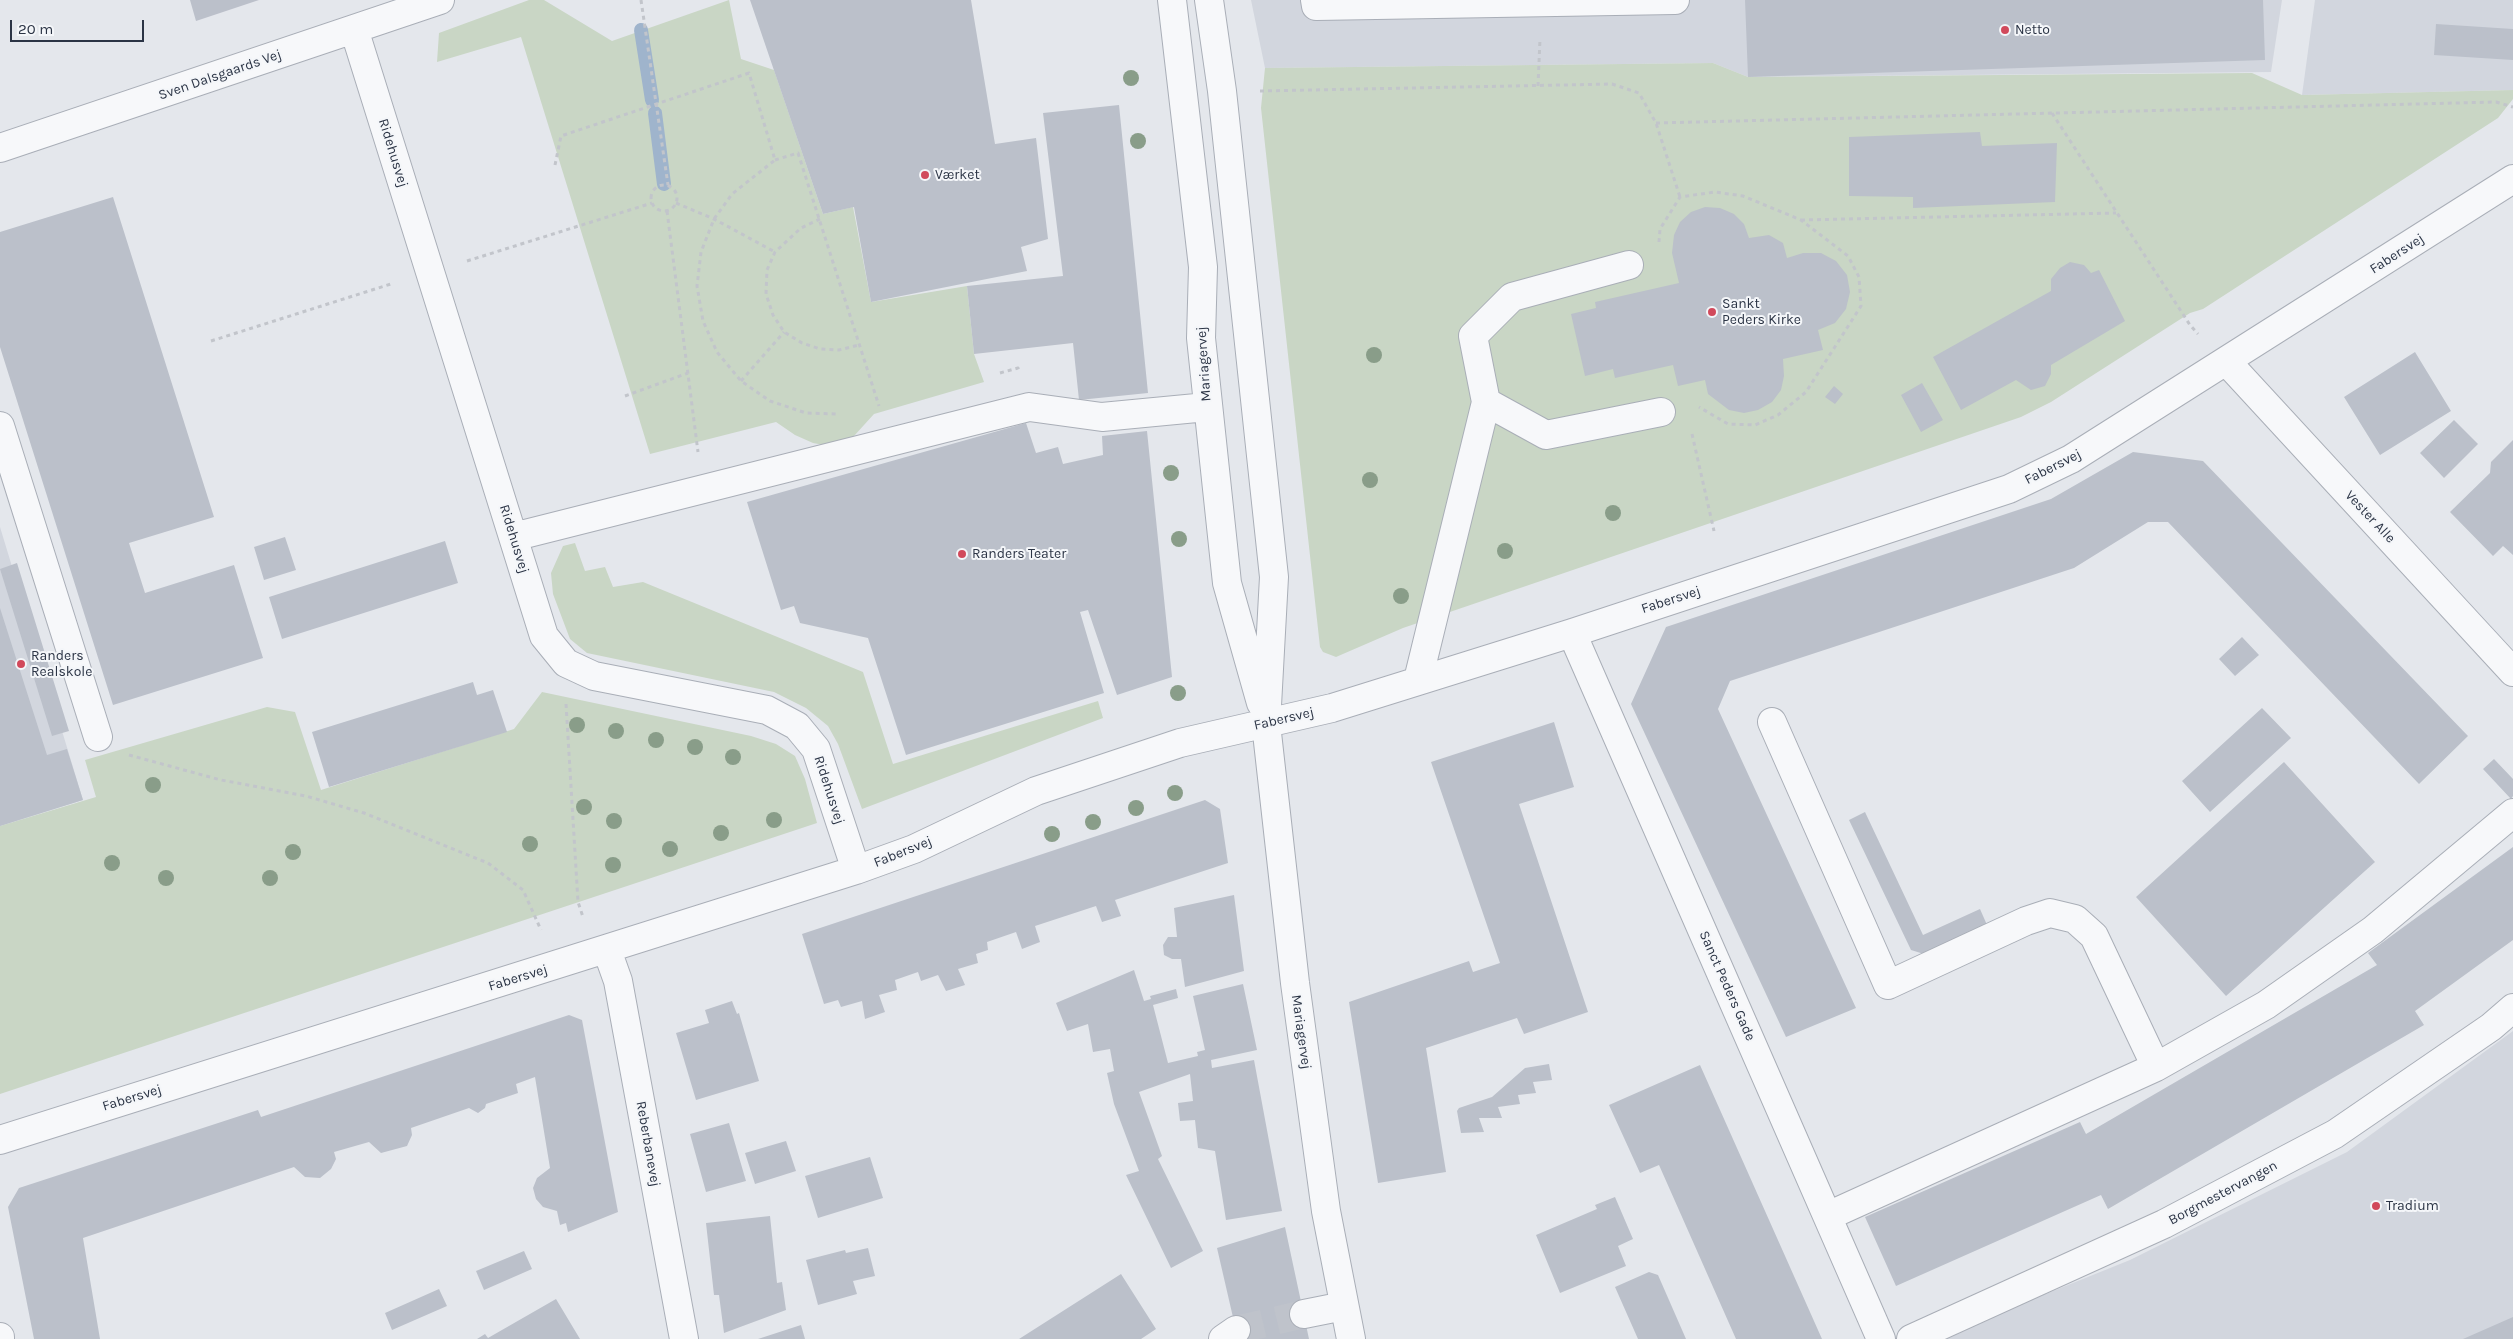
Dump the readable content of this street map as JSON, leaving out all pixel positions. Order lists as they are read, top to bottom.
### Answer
{
  "streets": {
    "street": [
      "Sven Dalsgaards Vej",
      "Ridehusvej",
      "Fabersvej",
      "Mariagervej",
      "Vester Alle",
      "Sanct Peders Gade",
      "Reberbanevej",
      "Borgmestervangen"
    ]
  },
  "crossings": [
    ["Sven Dalsgaards Vej", "Ridehusvej"],
    ["Ridehusvej", "Fabersvej"],
    ["Fabersvej", "Mariagervej"],
    ["Fabersvej", "Vester Alle"],
    ["Fabersvej", "Sanct Peders Gade"],
    ["Fabersvej", "Reberbanevej"]
  ],
  "places": [
    "Netto",
    "Værket",
    "Sankt Peders Kirke",
    "Randers Teater",
    "Randers Realskole",
    "Tradium"
  ],
  "scale_bar": "20 m"
}
